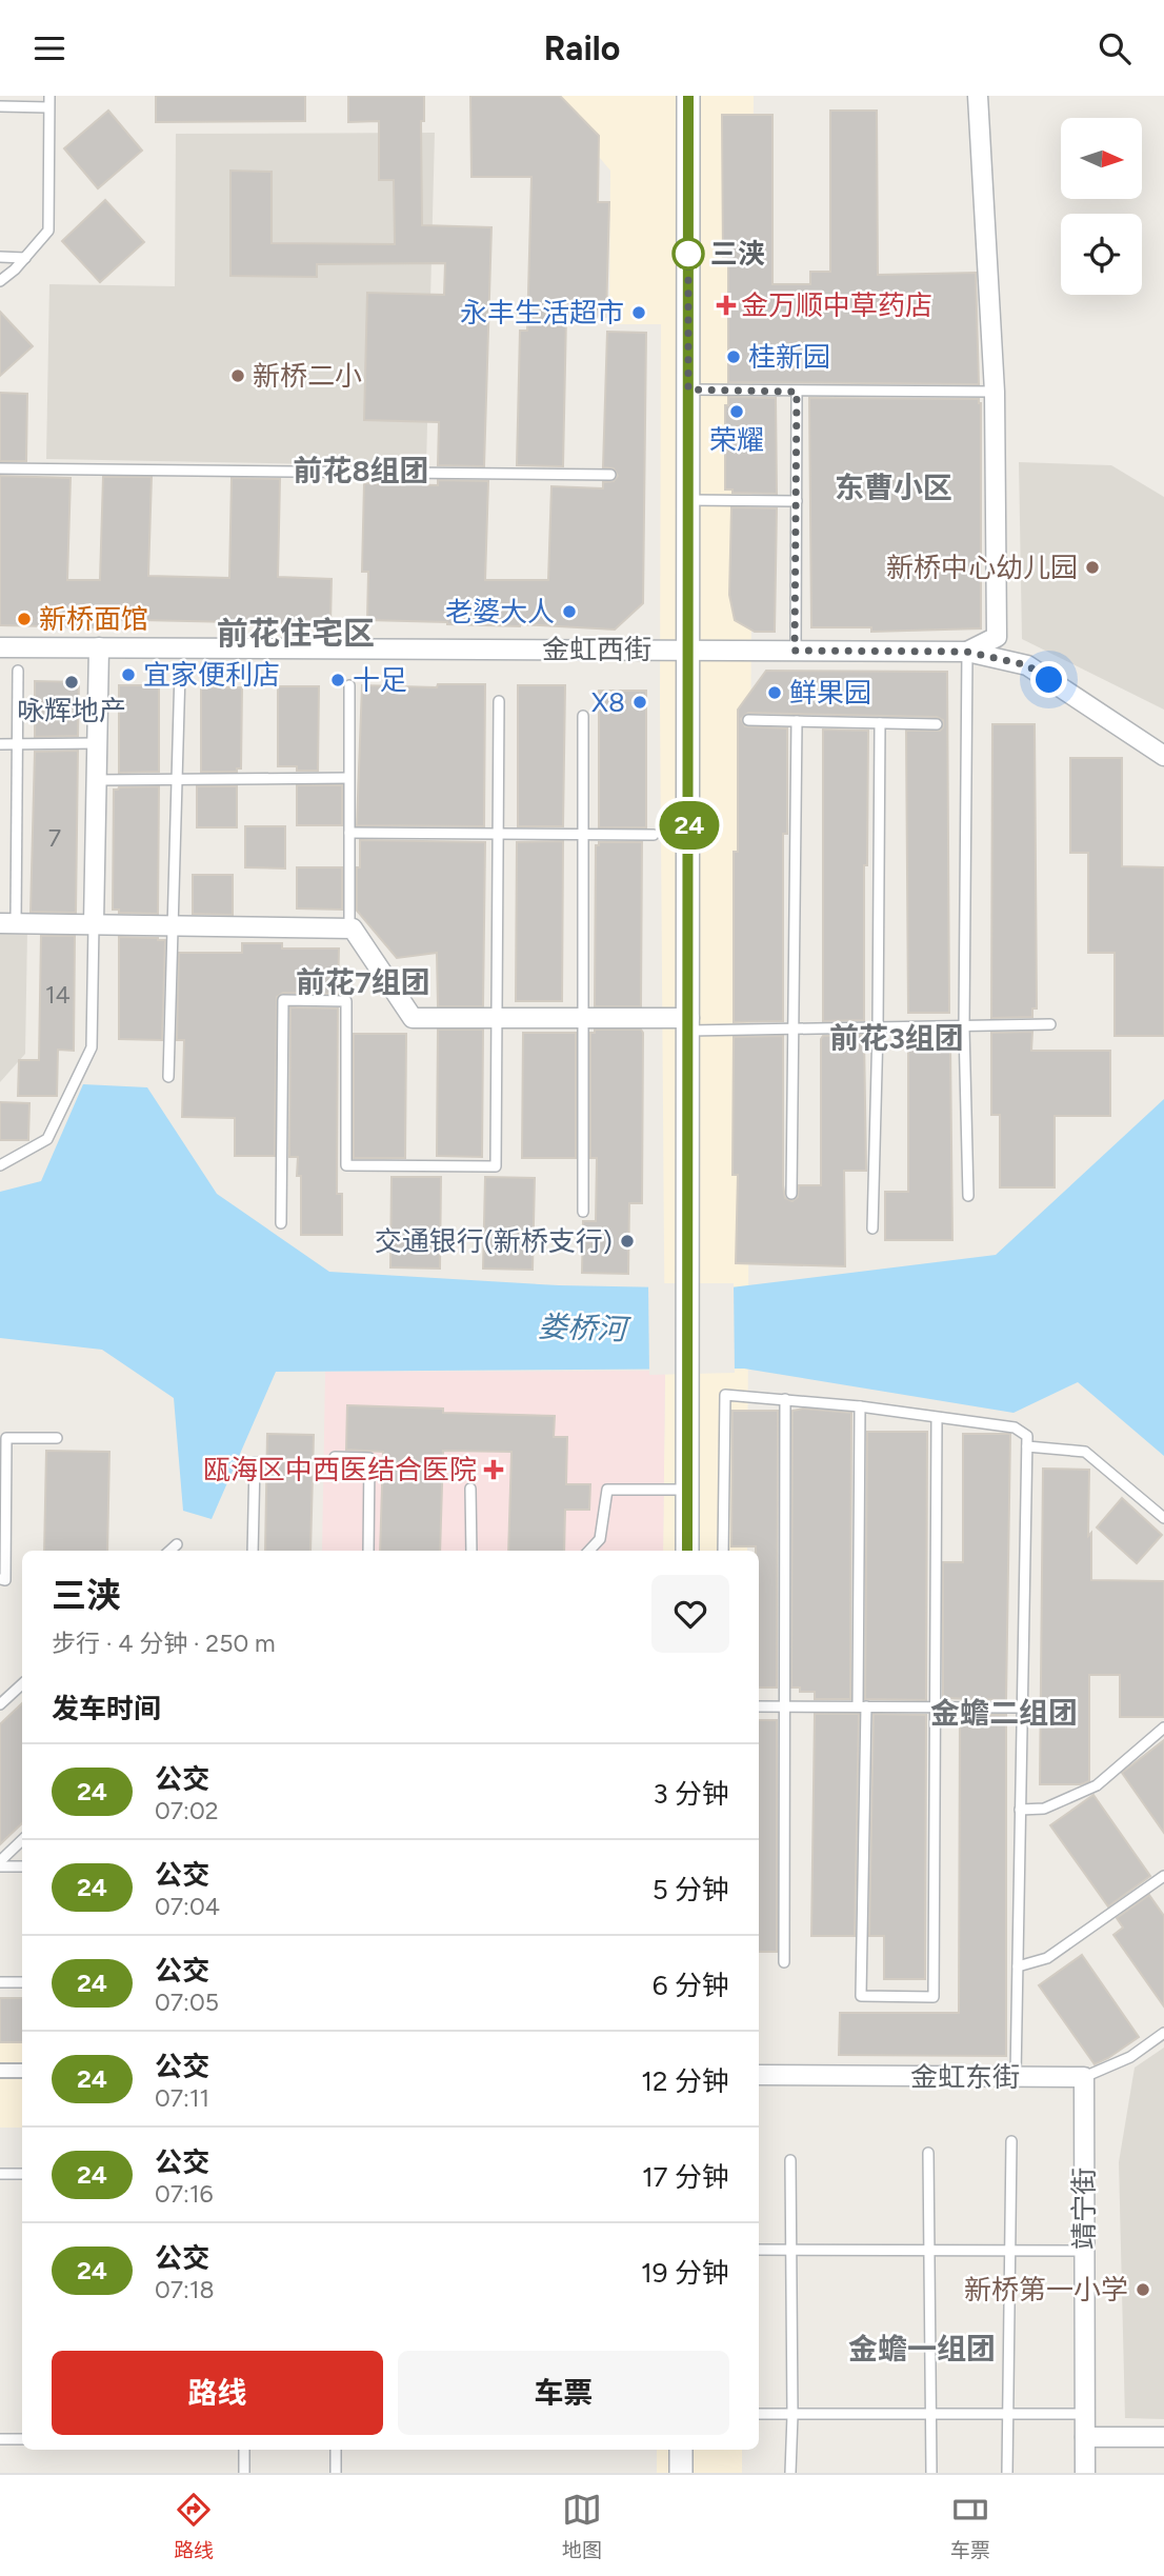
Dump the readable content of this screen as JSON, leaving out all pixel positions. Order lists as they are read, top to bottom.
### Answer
{
  "streets": {
    "street": ["金虹西街", "金虹东街", "靖宁街"]
  },
  "crossings": [
    ["金虹东街", "靖宁街"]
  ],
  "districts": [
    "前花8组团",
    "东曹小区",
    "前花住宅区",
    "前花7组团",
    "前花3组团",
    "金蟾二组团",
    "金蟾一组团"
  ],
  "water": ["娄桥河"],
  "places": {
    "other": [
      "三浃",
      "永丰生活超市",
      "桂新园",
      "新桥二小",
      "荣耀",
      "新桥中心幼儿园",
      "老婆大人",
      "新桥面馆",
      "宜家便利店",
      "十足",
      "咏辉地产",
      "鲜果园",
      "X8",
      "交通银行(新桥支行)",
      "新桥第一小学"
    ],
    "health": ["金万顺中草药店", "瓯海区中西医结合医院"]
  },
  "lines": ["bus line 24"],
  "house_numbers": ["7", "14"],
  "north": "right",
  "page": {
    "header": "Railo",
    "on_map": "24",
    "heading": [
      ["三浃", "步行 · 4 分钟 · 250 m"],
      "发车时间"
    ],
    "list": [
      {
        "mark": "24",
        "name": "公交",
        "note": "07:02",
        "value": "3 分钟"
      },
      {
        "mark": "24",
        "name": "公交",
        "note": "07:04",
        "value": "5 分钟"
      },
      {
        "mark": "24",
        "name": "公交",
        "note": "07:05",
        "value": "6 分钟"
      },
      {
        "mark": "24",
        "name": "公交",
        "note": "07:11",
        "value": "12 分钟"
      },
      {
        "mark": "24",
        "name": "公交",
        "note": "07:16",
        "value": "17 分钟"
      },
      {
        "mark": "24",
        "name": "公交",
        "note": "07:18",
        "value": "19 分钟"
      }
    ],
    "buttons": ["路线", "车票"],
    "tabs": ["路线", "地图", "车票"]
  }
}
